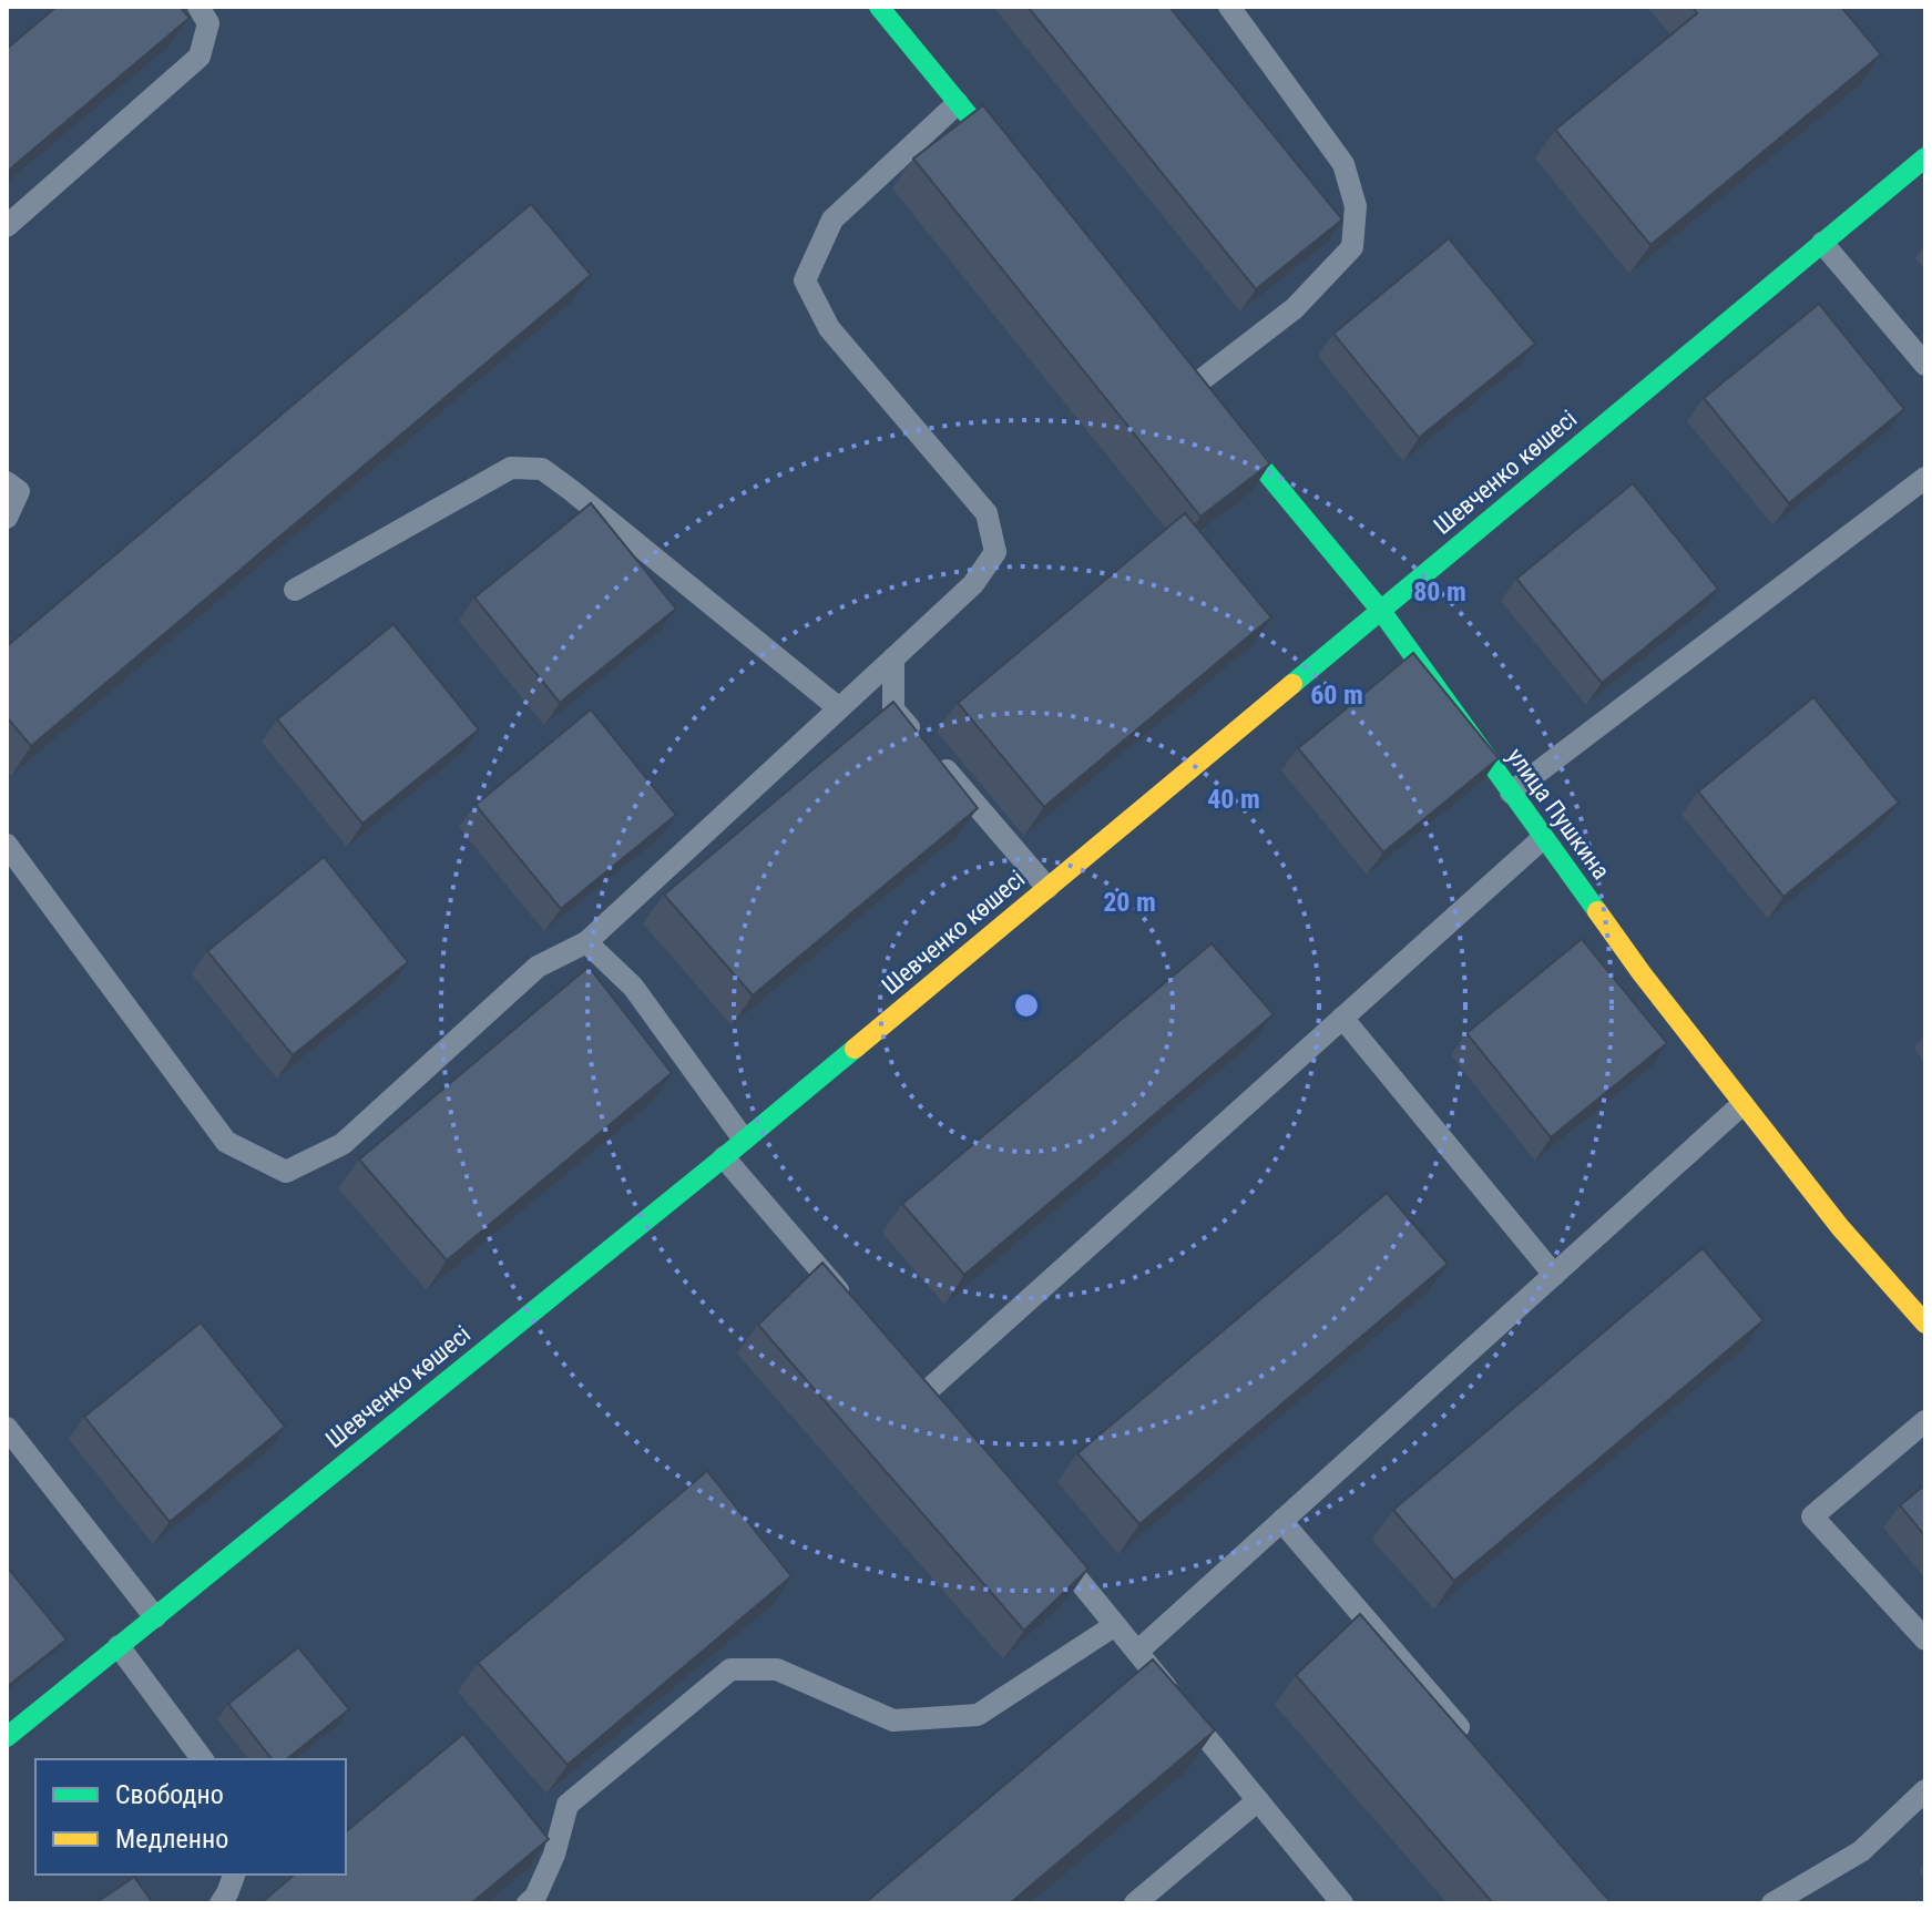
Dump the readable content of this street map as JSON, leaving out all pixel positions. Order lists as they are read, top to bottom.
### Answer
{
  "streets": {
    "street": ["Шевченко көшесі", "улица Пушкина"]
  },
  "crossings": [
    ["Шевченко көшесі", "улица Пушкина"]
  ],
  "legend": ["Свободно", "Медленно"],
  "rings": [
    "80 m",
    "60 m",
    "40 m",
    "20 m"
  ]
}
